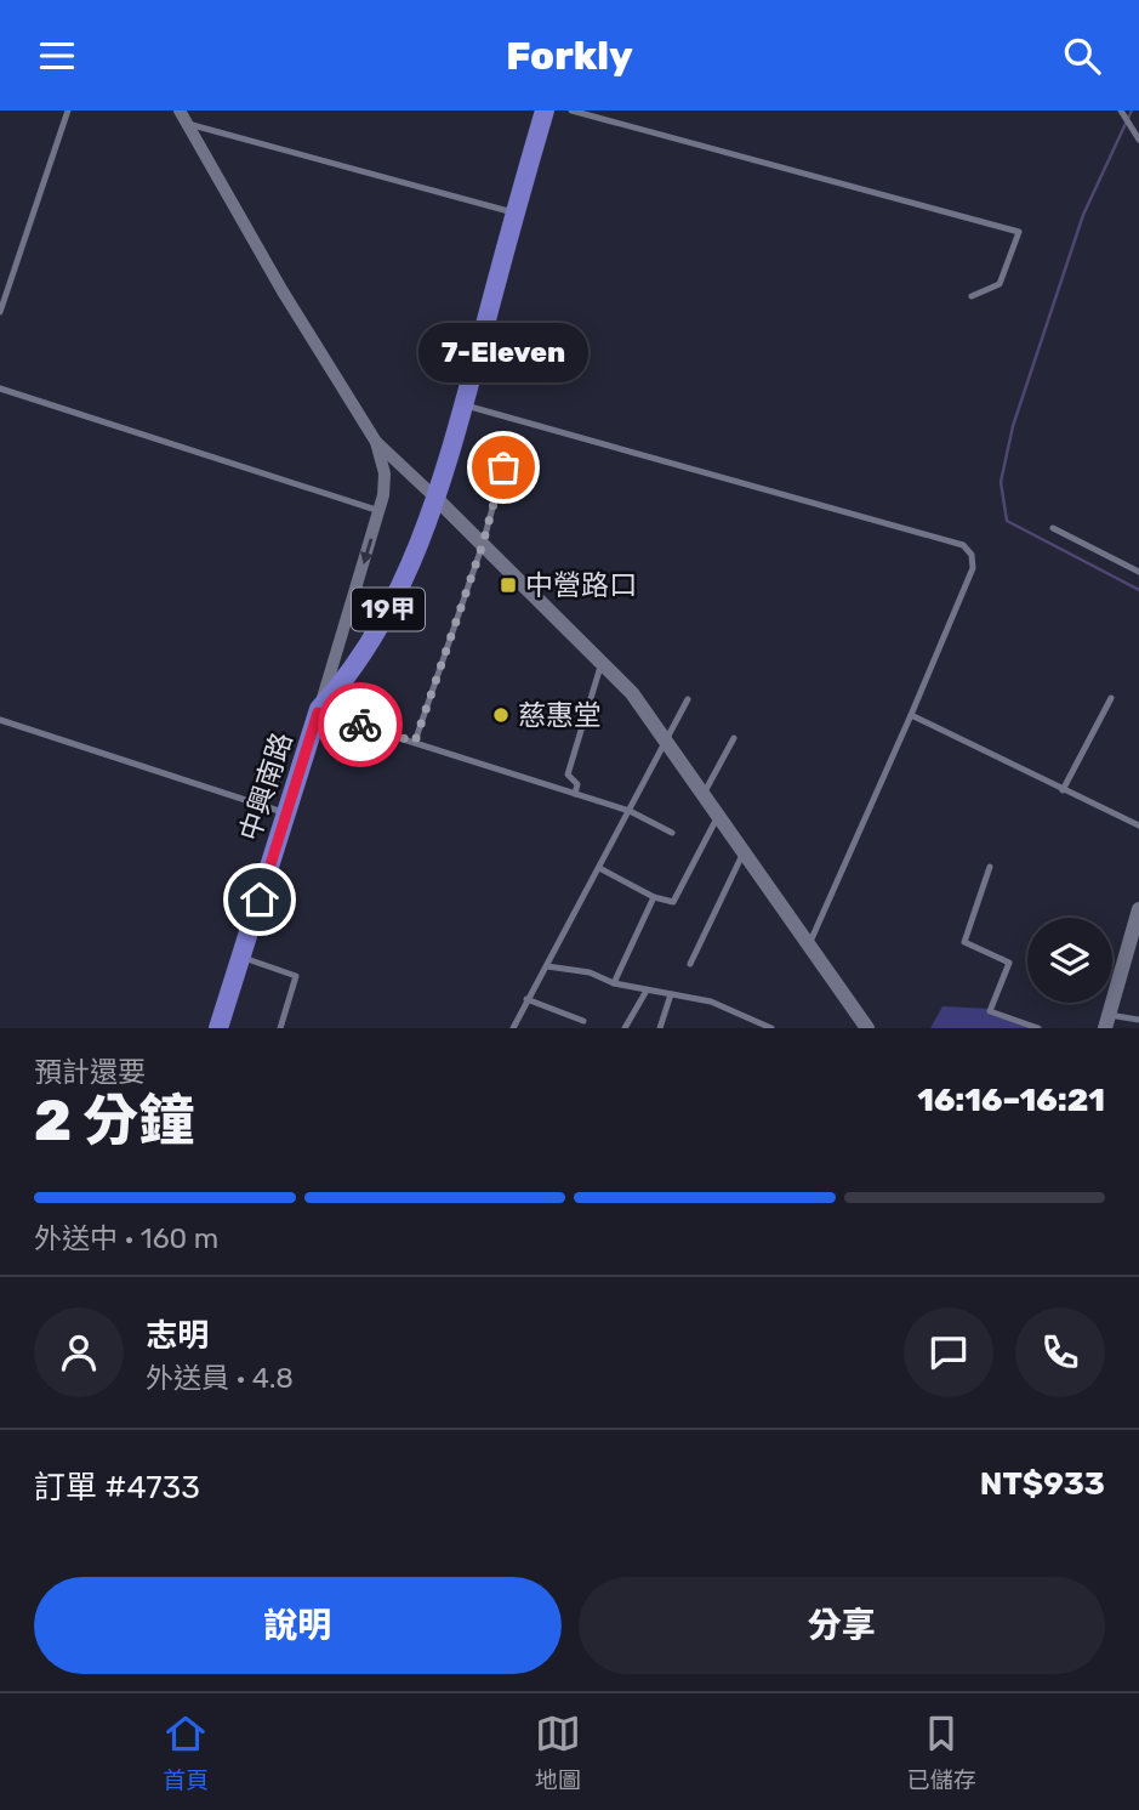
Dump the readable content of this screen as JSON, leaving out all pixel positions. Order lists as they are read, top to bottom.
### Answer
{
  "streets": {
    "main road": ["19甲", "中興南路"]
  },
  "crossings": [
    ["19甲", "中興南路"]
  ],
  "places": {
    "other": ["7-Eleven", "慈惠堂"],
    "transit": ["中營路口"]
  },
  "page": {
    "header": "Forkly",
    "bubble": "7-Eleven",
    "heading": ["2 分鐘", "預計還要", "16:16–16:21"],
    "panel": [
      "志明",
      "外送員 · 4.8",
      "訂單 #4733",
      "NT$933"
    ],
    "bar": "外送中 · 160 m",
    "buttons": ["說明", "分享"],
    "tabs": ["首頁", "地圖", "已儲存"]
  }
}
